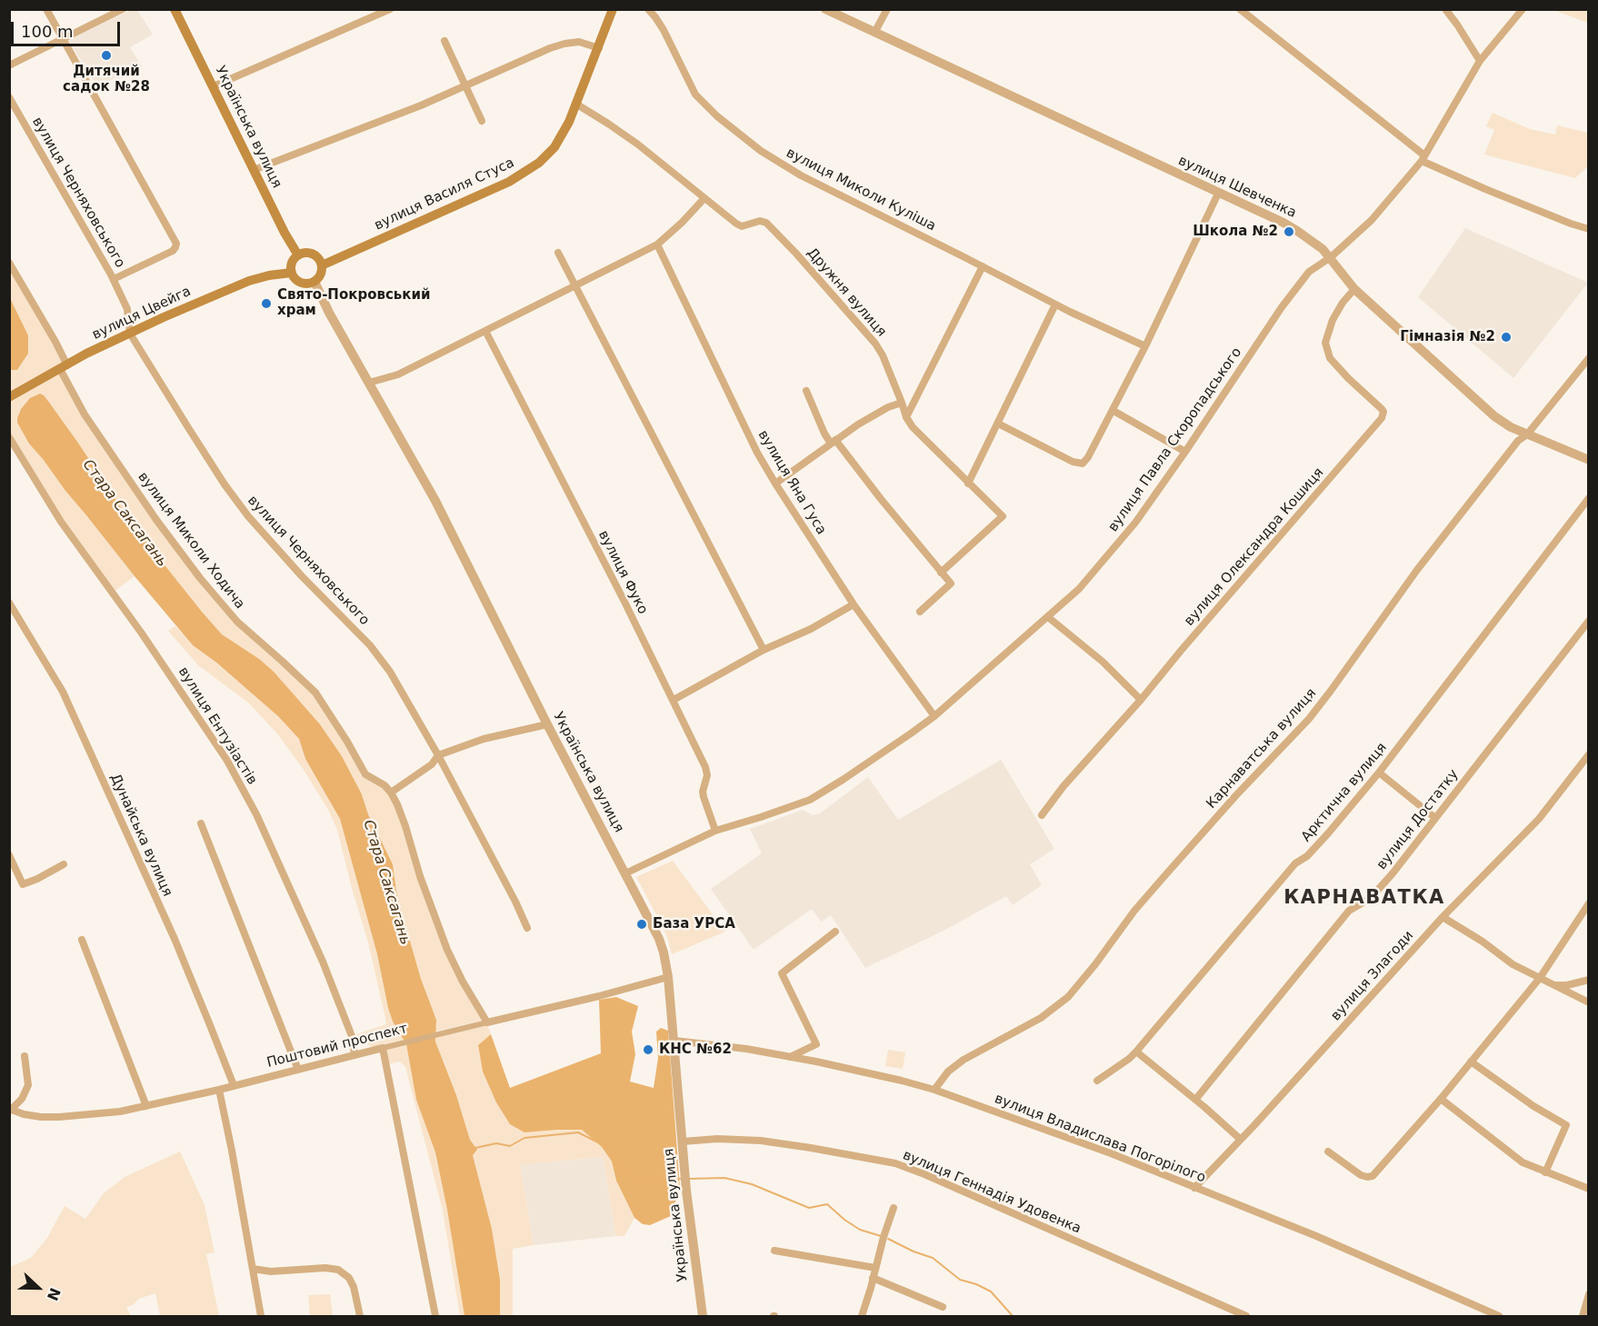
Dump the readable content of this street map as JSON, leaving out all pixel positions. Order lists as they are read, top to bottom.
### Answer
{
  "streets": {
    "main road": ["Українська вулиця", "вулиця Василя Стуса", "вулиця Цвейга"],
    "street": [
      "вулиця Шевченка",
      "вулиця Миколи Куліша",
      "вулиця Черняховського",
      "Дружня вулиця",
      "вулиця Павла Скоропадського",
      "вулиця Яна Гуса",
      "вулиця Миколи Ходича",
      "вулиця Олександра Кошиця",
      "вулиця Фуко",
      "вулиця Ентузіастів",
      "Карнаватська вулиця",
      "Арктична вулиця",
      "вулиця Достатку",
      "Дунайська вулиця",
      "вулиця Злагоди",
      "Поштовий проспект",
      "вулиця Владислава Погорілого",
      "вулиця Геннадія Удовенка"
    ]
  },
  "crossings": [
    ["Українська вулиця", "вулиця Василя Стуса"],
    ["Українська вулиця", "вулиця Цвейга"],
    ["Українська вулиця", "вулиця Павла Скоропадського"],
    ["Українська вулиця", "Поштовий проспект"],
    ["Українська вулиця", "вулиця Владислава Погорілого"],
    ["Українська вулиця", "вулиця Геннадія Удовенка"],
    ["вулиця Шевченка", "вулиця Павла Скоропадського"],
    ["вулиця Шевченка", "вулиця Олександра Кошиця"],
    ["вулиця Шевченка", "Карнаватська вулиця"],
    ["вулиця Черняховського", "вулиця Цвейга"],
    ["вулиця Василя Стуса", "Дружня вулиця"],
    ["вулиця Василя Стуса", "вулиця Цвейга"],
    ["вулиця Цвейга", "вулиця Миколи Ходича"],
    ["вулиця Павла Скоропадського", "вулиця Яна Гуса"],
    ["вулиця Павла Скоропадського", "вулиця Фуко"],
    ["вулиця Миколи Ходича", "Поштовий проспект"],
    ["вулиця Ентузіастів", "Поштовий проспект"],
    ["Карнаватська вулиця", "вулиця Владислава Погорілого"],
    ["Дунайська вулиця", "Поштовий проспект"],
    ["вулиця Злагоди", "вулиця Владислава Погорілого"]
  ],
  "districts": ["КАРНАВАТКА"],
  "water": ["Стара Саксагань"],
  "places": [
    "Дитячий садок №28",
    "Школа №2",
    "Свято-Покровський храм",
    "Гімназія №2",
    "База УРСА",
    "КНС №62"
  ],
  "scale_bar": "100 m",
  "north": "right"
}
